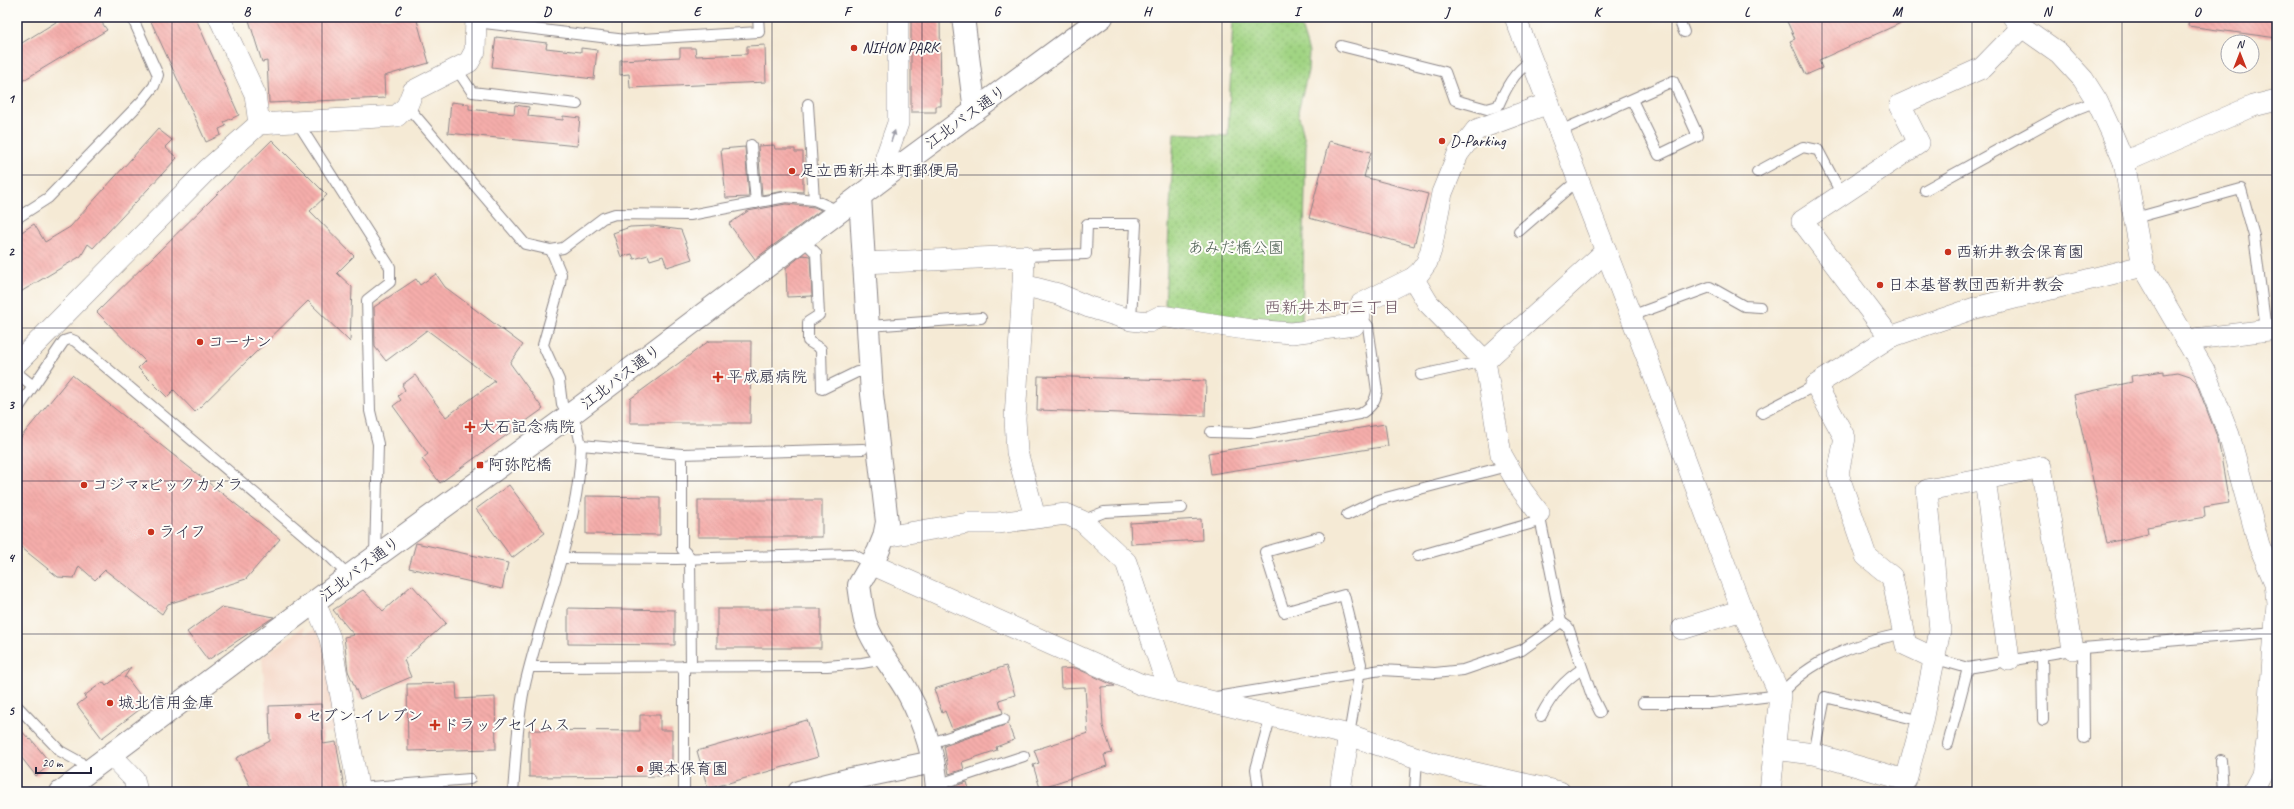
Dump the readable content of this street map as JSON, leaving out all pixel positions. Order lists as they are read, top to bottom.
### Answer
{
  "streets": {
    "main road": ["江北バス通り"]
  },
  "districts": ["西新井本町三丁目"],
  "parks": ["あみだ橋公園"],
  "places": {
    "other": [
      "NIHON PARK",
      "D-Parking",
      "足立西新井本町郵便局",
      "西新井教会保育園",
      "日本基督教団西新井教会",
      "コーナン",
      "コジマ×ビックカメラ",
      "ライフ",
      "城北信用金庫",
      "セブン-イレブン",
      "興本保育園"
    ],
    "health": ["平成扇病院", "大石記念病院", "ドラッグセイムス"],
    "transit": ["阿弥陀橋"]
  },
  "scale_bar": "20 m",
  "north": "top",
  "grid": {
    "columns": [
      "A",
      "B",
      "C",
      "D",
      "E",
      "F",
      "G",
      "H",
      "I",
      "J",
      "K",
      "L",
      "M",
      "N",
      "O"
    ],
    "rows": [
      "1",
      "2",
      "3",
      "4",
      "5"
    ]
  }
}
